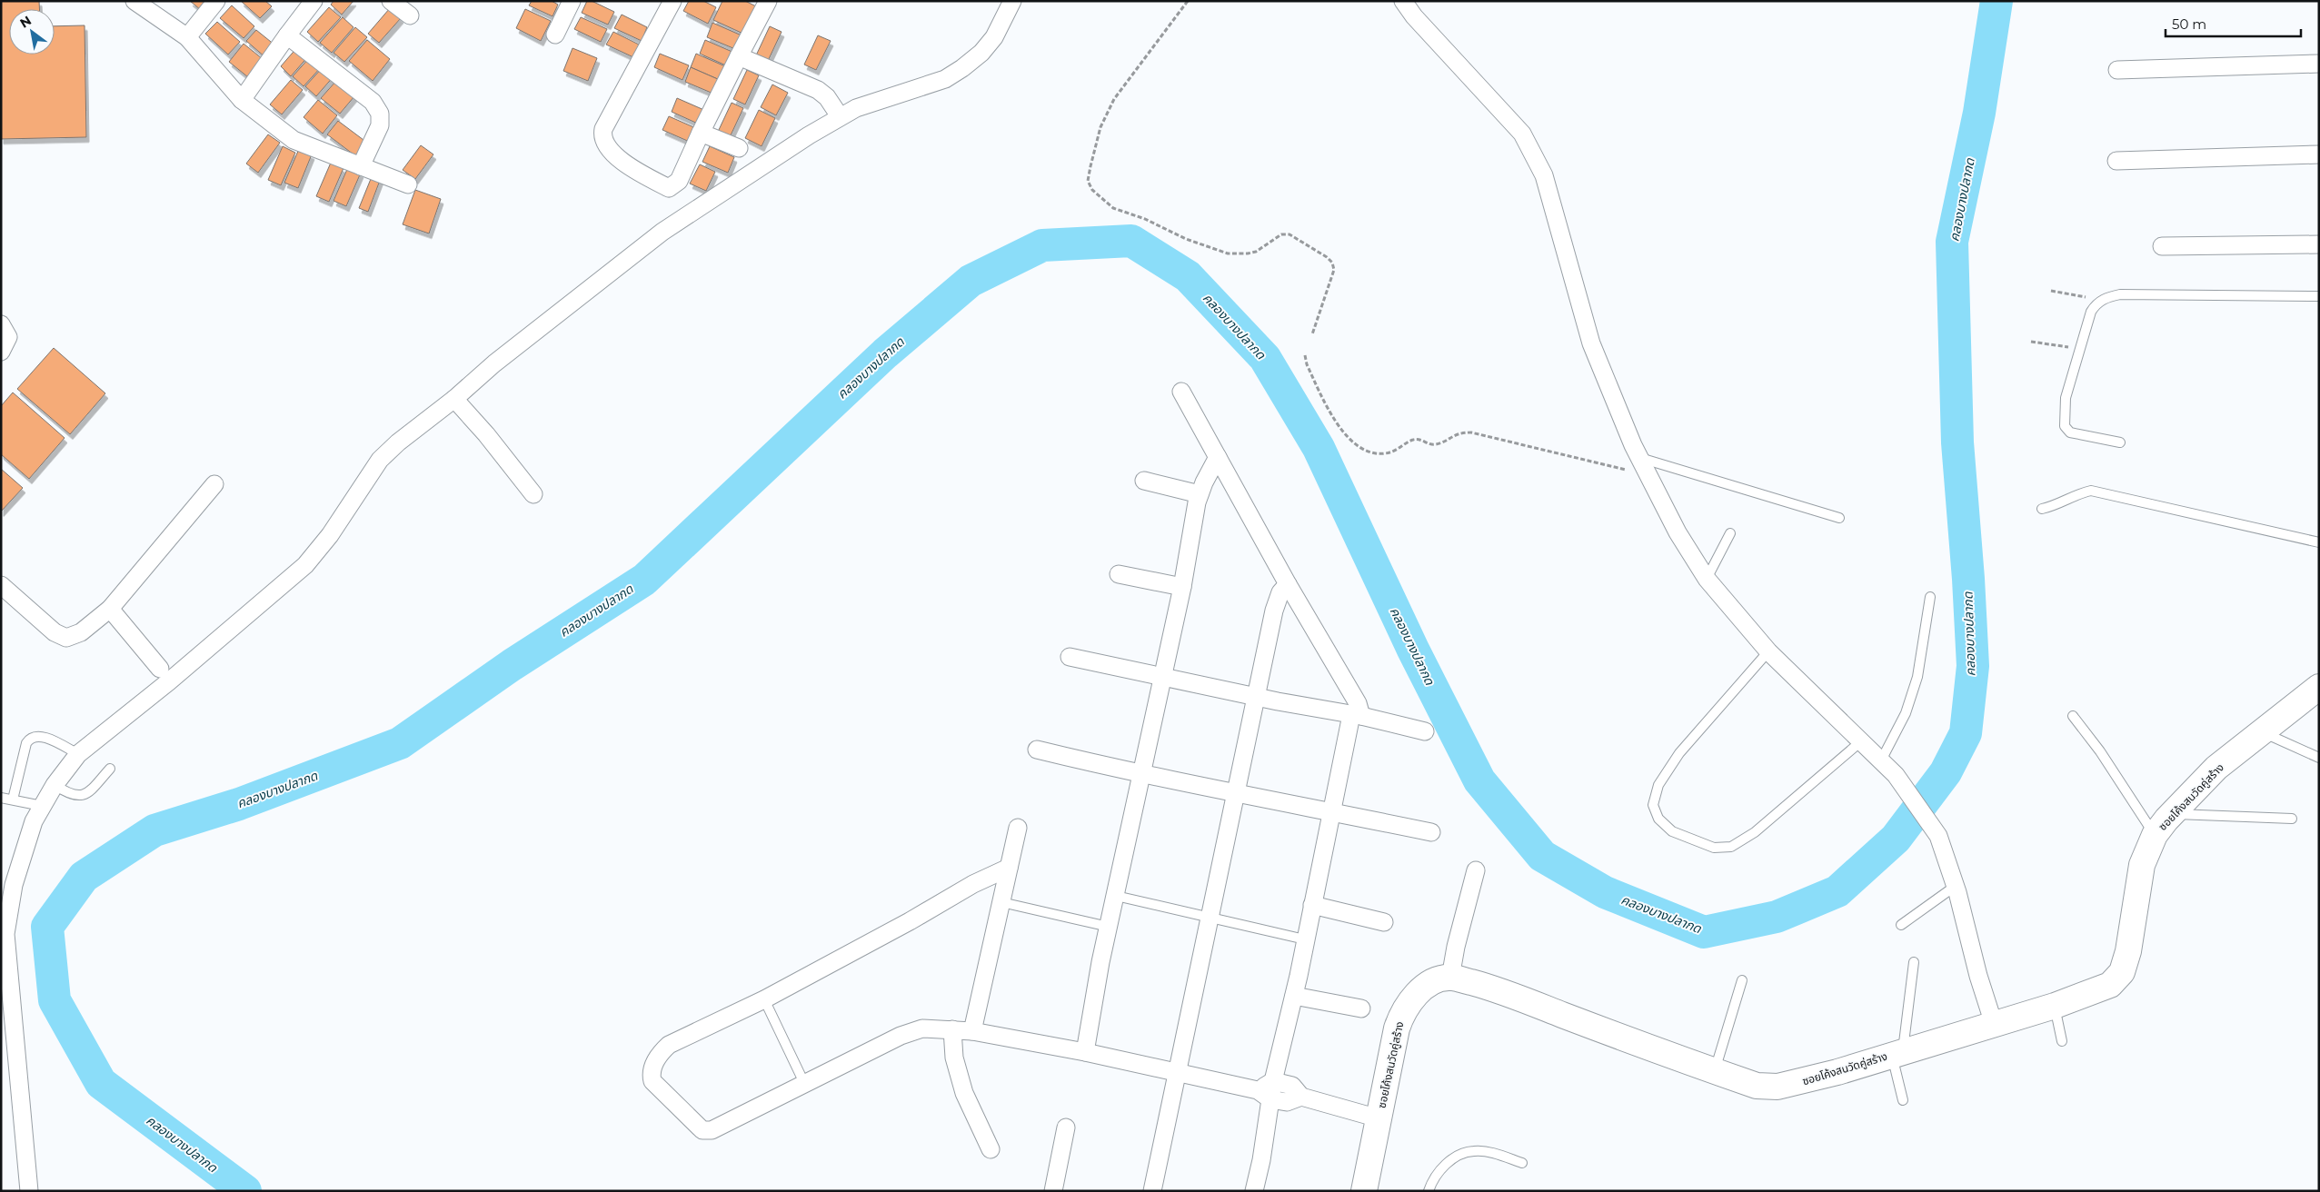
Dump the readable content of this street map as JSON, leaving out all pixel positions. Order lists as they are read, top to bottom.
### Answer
{
  "streets": {
    "street": ["ซอยโค้งสนวัดคู่สร้าง"]
  },
  "water": ["คลองบางปลากด"],
  "scale_bar": "50 m",
  "north": "top left"
}
